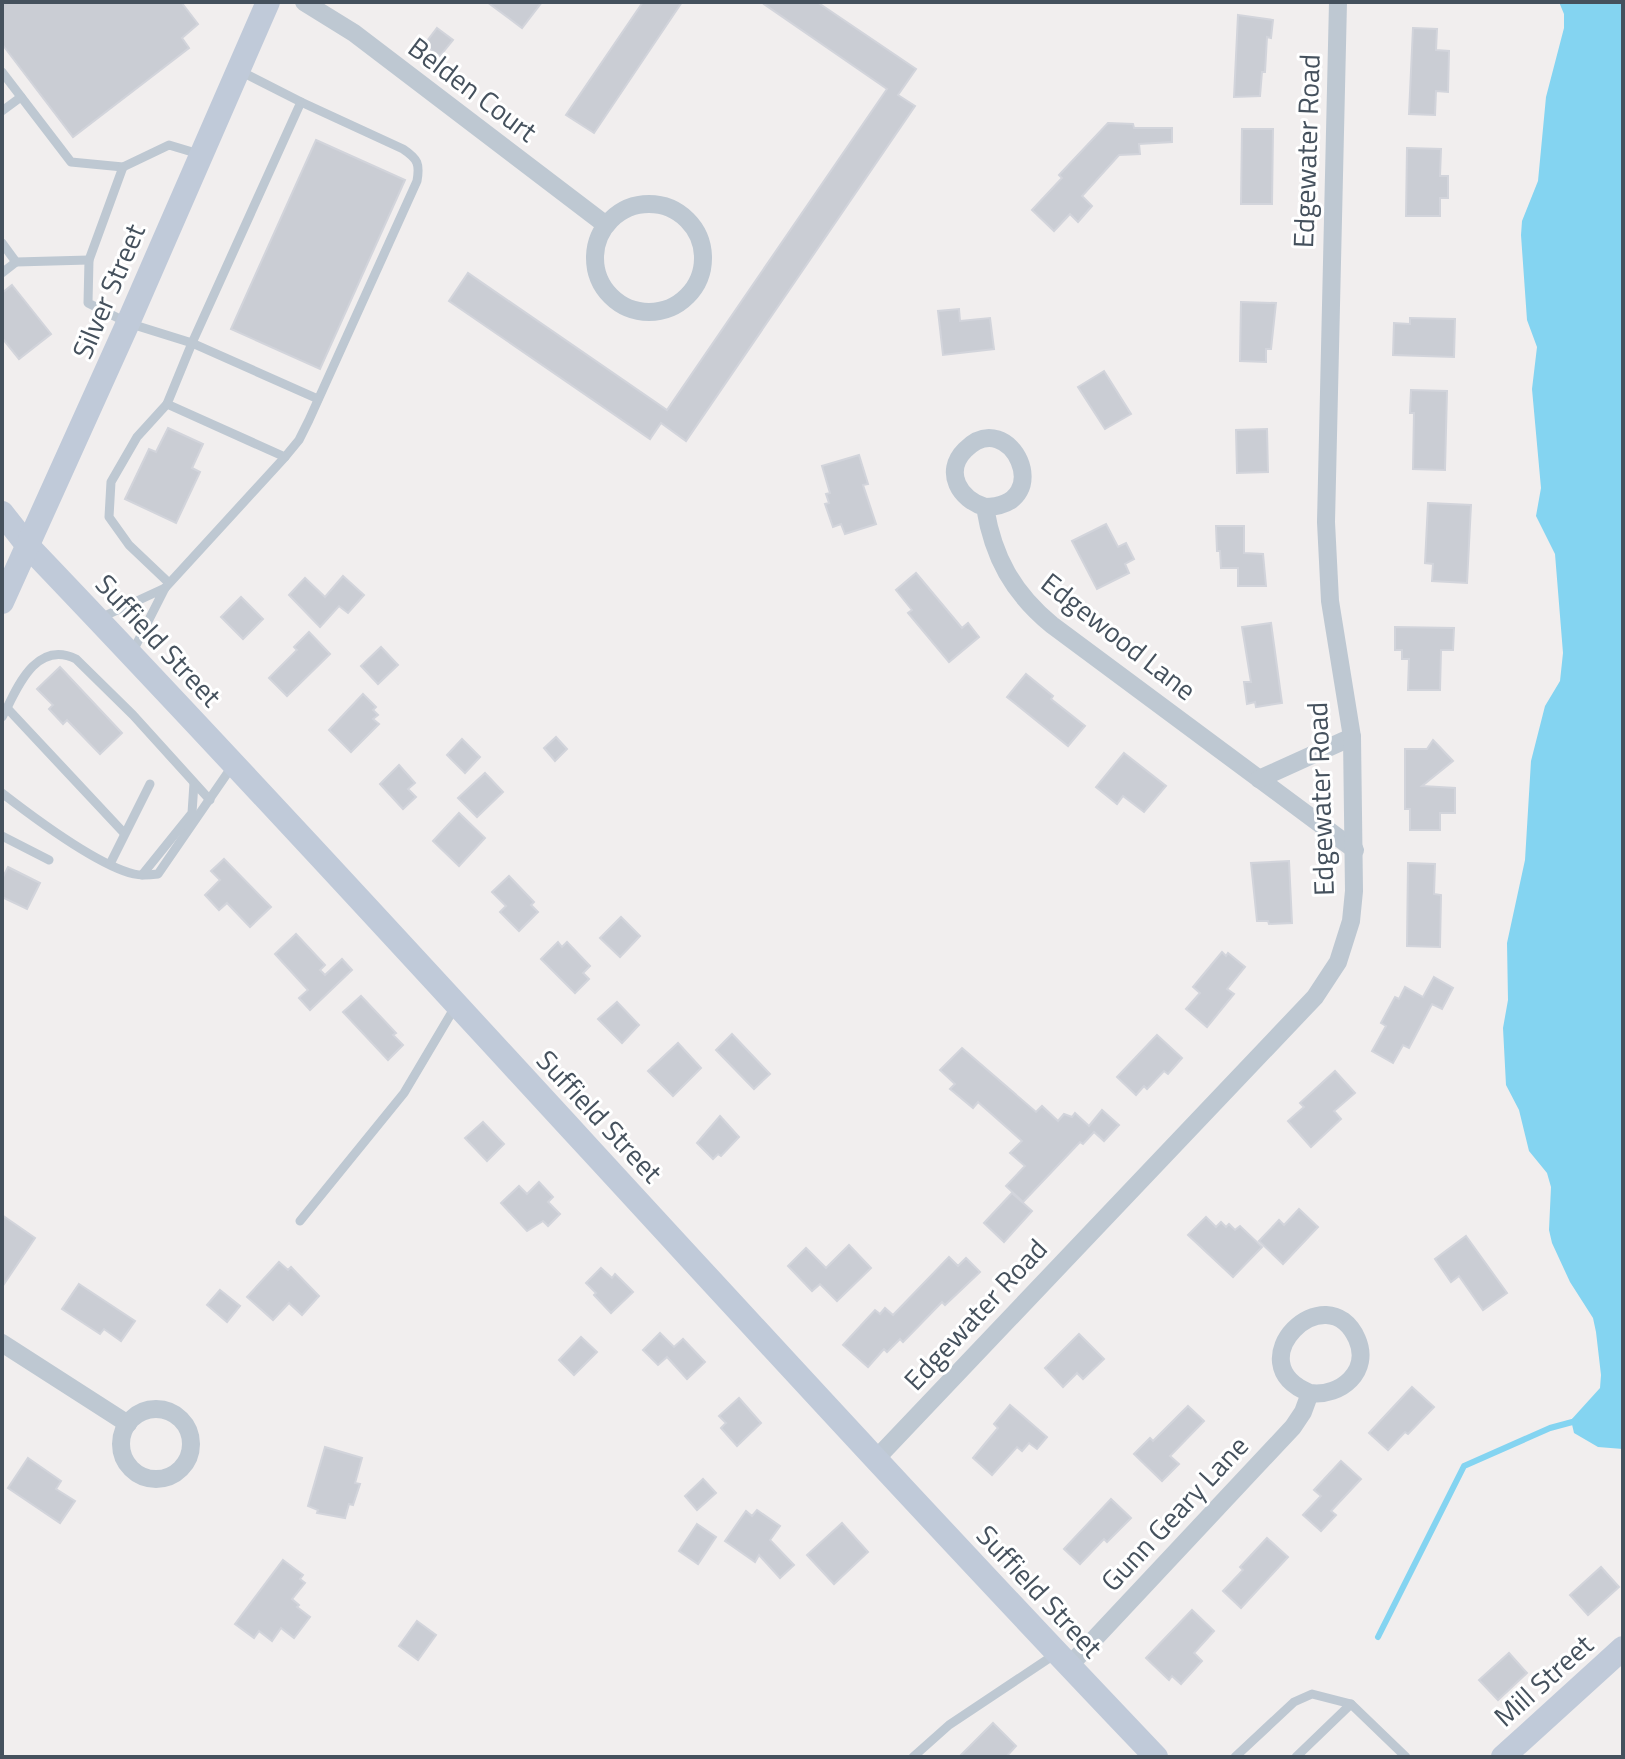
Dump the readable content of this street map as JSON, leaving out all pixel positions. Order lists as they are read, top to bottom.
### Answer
{
  "streets": {
    "main road": ["Silver Street", "Suffield Street", "Mill Street"],
    "street": [
      "Belden Court",
      "Edgewater Road",
      "Edgewood Lane",
      "Gunn Geary Lane"
    ]
  },
  "crossings": [
    ["Edgewater Road", "Edgewood Lane"],
    ["Edgewater Road", "Suffield Street"],
    ["Silver Street", "Suffield Street"],
    ["Suffield Street", "Gunn Geary Lane"]
  ]
}
